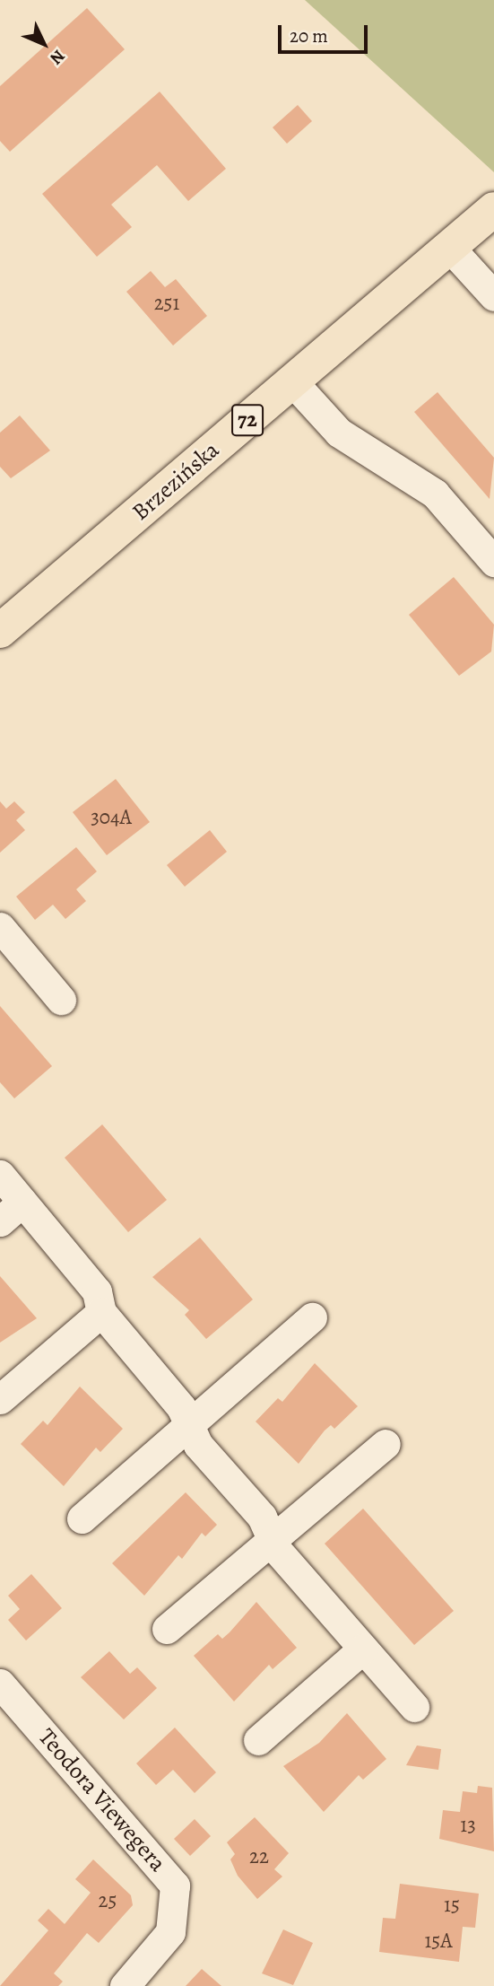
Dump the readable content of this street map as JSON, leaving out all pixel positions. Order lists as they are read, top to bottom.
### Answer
{
  "streets": {
    "main road": ["72", "Brzezińska"],
    "street": ["Teodora Viewegera"]
  },
  "house_numbers": [
    "251",
    "304A",
    "13",
    "22",
    "25",
    "15",
    "15A"
  ],
  "scale_bar": "20 m",
  "north": "bottom right"
}
